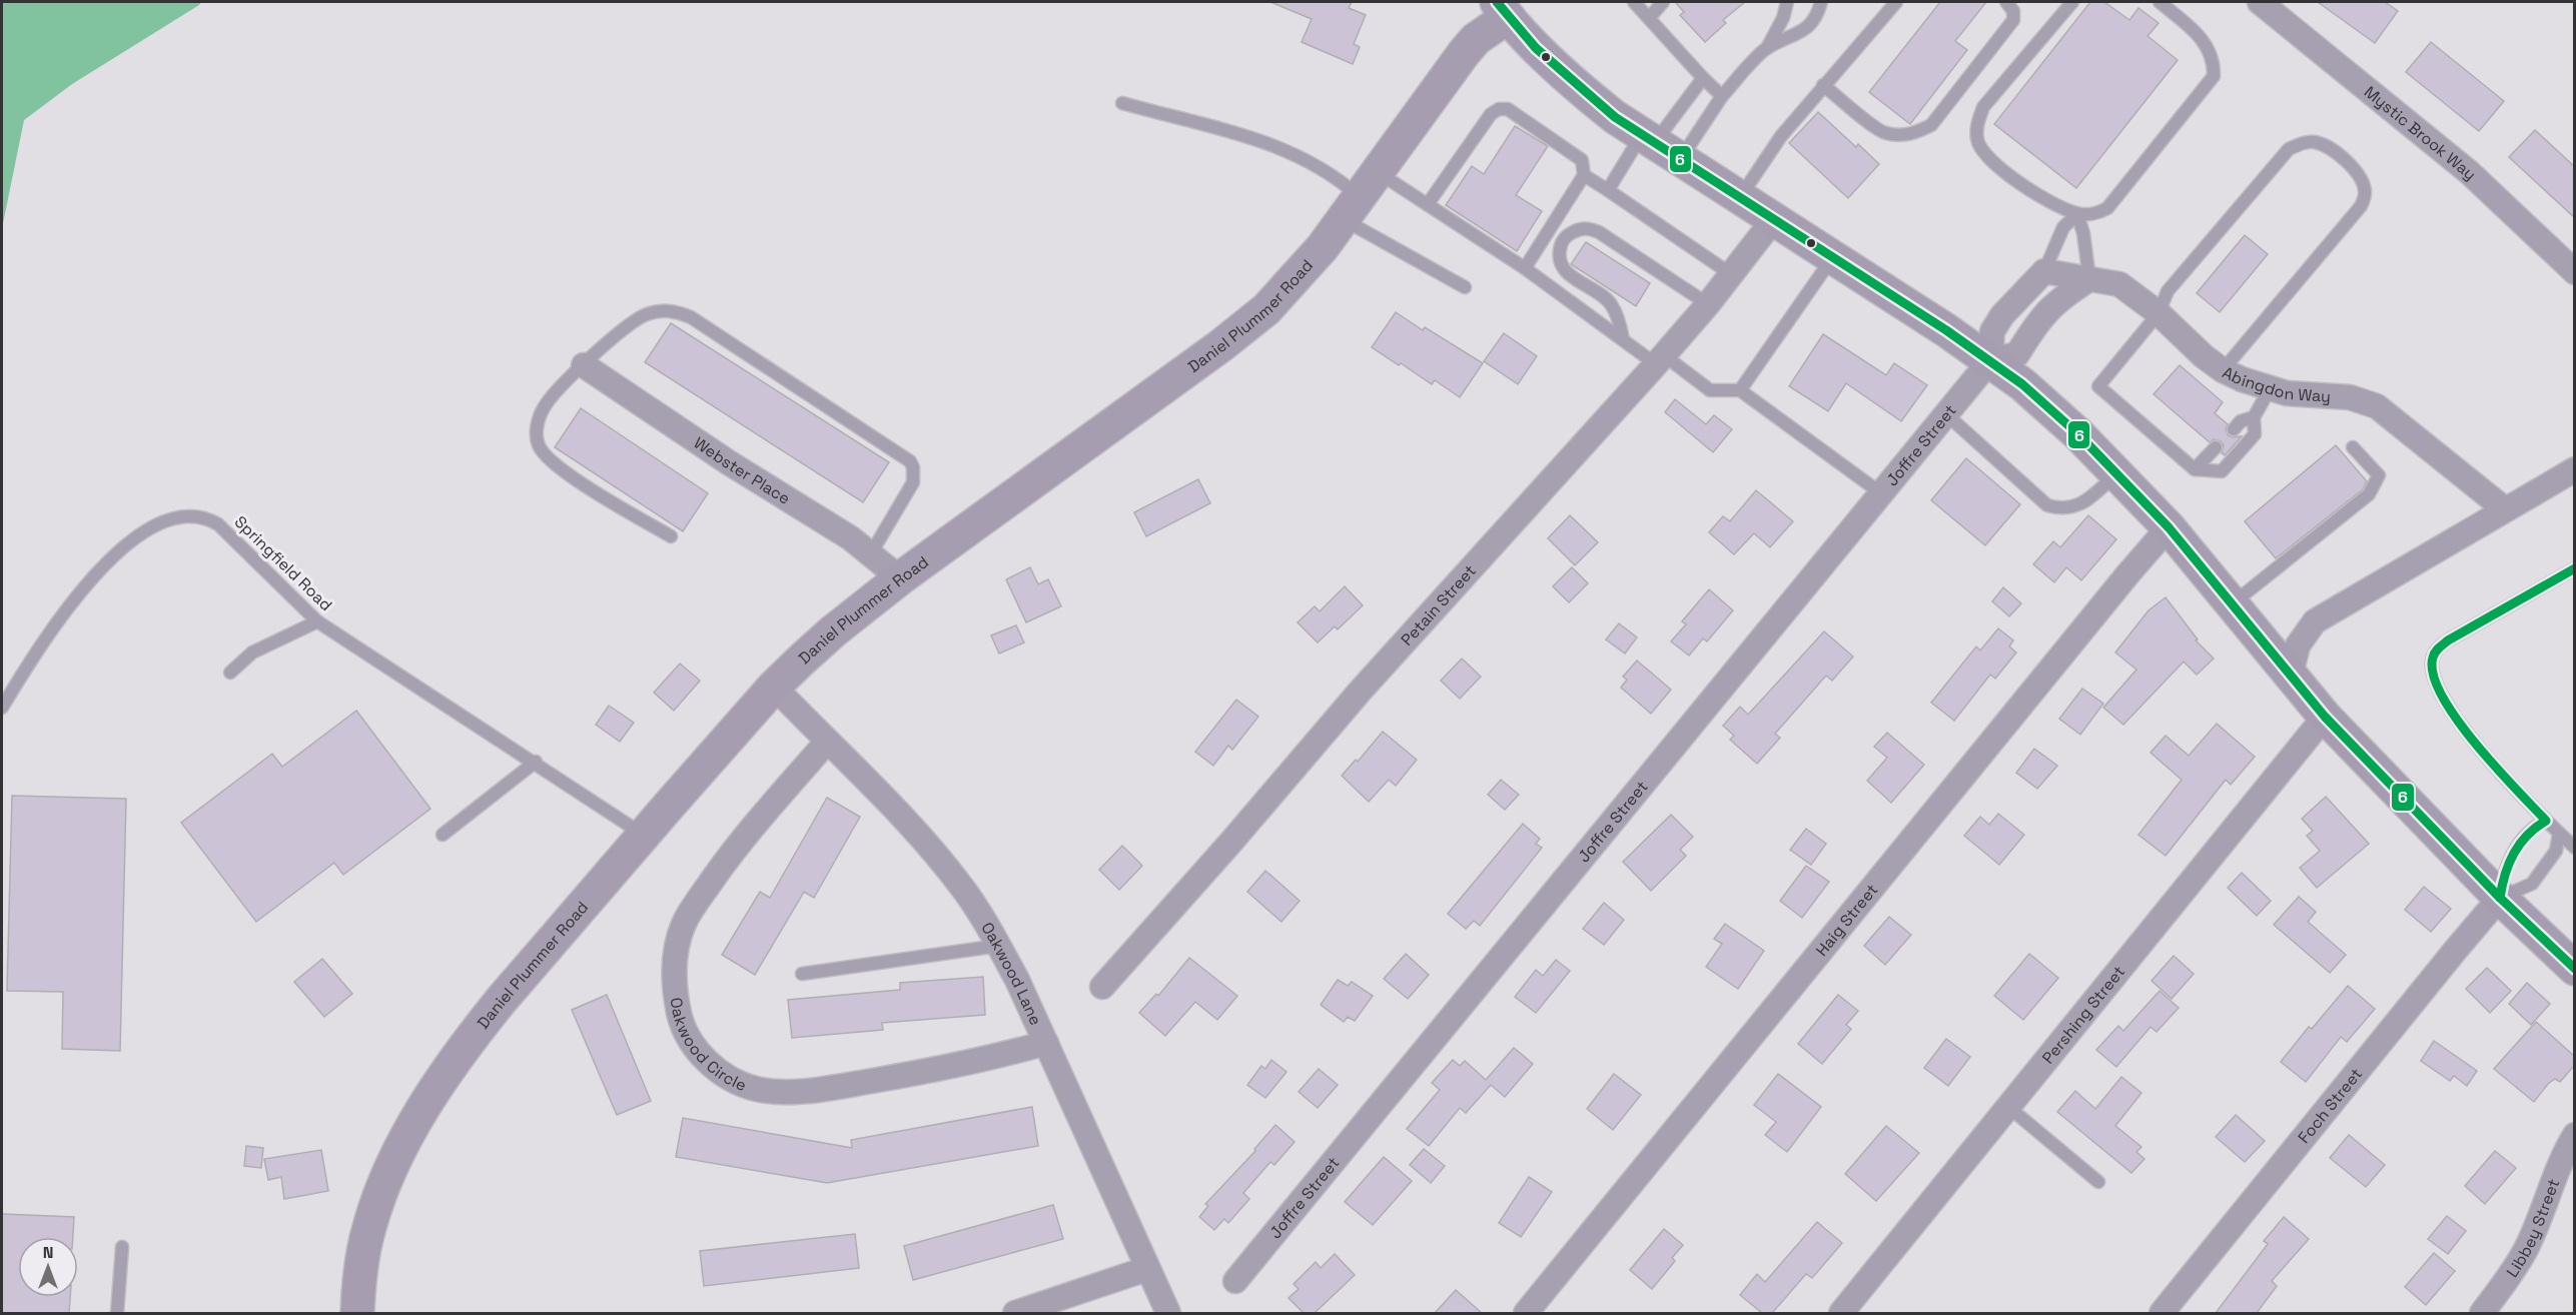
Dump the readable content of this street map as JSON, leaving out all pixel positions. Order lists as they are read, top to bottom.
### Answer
{
  "streets": {
    "street": [
      "Mystic Brook Way",
      "Daniel Plummer Road",
      "Abingdon Way",
      "Joffre Street",
      "Webster Place",
      "Petain Street",
      "Haig Street",
      "Oakwood Lane",
      "Pershing Street",
      "Oakwood Circle",
      "Foch Street",
      "Libbey Street"
    ],
    "lane": ["Springfield Road"]
  },
  "crossings": [
    ["Daniel Plummer Road", "Webster Place"],
    ["Daniel Plummer Road", "Springfield Road"],
    ["Daniel Plummer Road", "Oakwood Lane"],
    ["Oakwood Lane", "Oakwood Circle"]
  ],
  "lines": ["transit line 6"],
  "north": "top"
}
